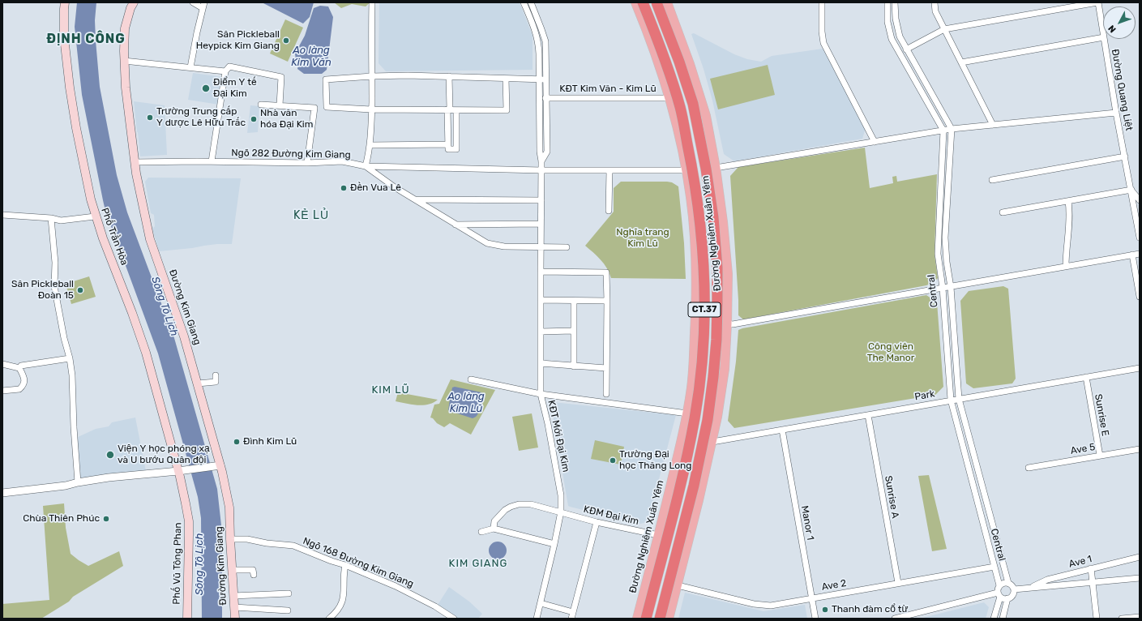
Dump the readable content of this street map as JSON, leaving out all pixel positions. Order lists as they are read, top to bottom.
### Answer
{
  "streets": {
    "highway": ["CT.37"],
    "main road": [
      "Đường Nghiêm Xuân Yêm",
      "Phố Trần Hòa",
      "Đường Kim Giang",
      "Phố Vũ Tông Phan"
    ],
    "street": [
      "KĐT Kim Văn - Kim Lũ",
      "Đường Quang Liệt",
      "Ngõ 282 Đường Kim Giang",
      "Central",
      "Park",
      "Sunrise E",
      "KĐT Mới Đại Kim",
      "Ave 5",
      "Sunrise A",
      "KĐM Đại Kim",
      "Manor 1",
      "Ave 1",
      "Ngõ 168 Đường Kim Giang",
      "Ave 2"
    ]
  },
  "crossings": [
    ["KĐT Kim Văn - Kim Lũ", "Đường Nghiêm Xuân Yêm"],
    ["KĐT Kim Văn - Kim Lũ", "KĐT Mới Đại Kim"],
    ["Ngõ 282 Đường Kim Giang", "Đường Kim Giang"],
    ["Ngõ 282 Đường Kim Giang", "KĐT Mới Đại Kim"],
    ["Đường Nghiêm Xuân Yêm", "Park"],
    ["Đường Nghiêm Xuân Yêm", "KĐM Đại Kim"],
    ["Đường Nghiêm Xuân Yêm", "Ave 2"],
    ["Phố Trần Hòa", "Phố Vũ Tông Phan"],
    ["Central", "Park"],
    ["Central", "Ave 1"],
    ["Central", "Ave 2"],
    ["Đường Kim Giang", "Ngõ 168 Đường Kim Giang"],
    ["Park", "Sunrise E"],
    ["Park", "Sunrise A"],
    ["Park", "Manor 1"],
    ["Sunrise E", "Ave 5"],
    ["KĐT Mới Đại Kim", "KĐM Đại Kim"],
    ["Sunrise A", "Ave 2"],
    ["Manor 1", "Ave 2"]
  ],
  "districts": [
    "ĐỊNH CÔNG",
    "KẺ LỦ",
    "KIM LŨ",
    "KIM GIANG"
  ],
  "water": ["Ao làng Kim Văn", "Sông Tô Lịch", "Ao làng Kim Lũ"],
  "parks": ["Nghĩa trang Kim Lũ", "Công viên The Manor"],
  "places": [
    "Sân Pickleball Heypick Kim Giang",
    "Điểm Y tế Đại Kim",
    "Trường Trung cấp Y dược Lê Hữu Trắc",
    "Nhà văn hóa Đại Kim",
    "Đền Vua Lê",
    "Sân Pickleball Đoàn 15",
    "Đình Kim Lũ",
    "Viện Y học phóng xạ và U bướu Quân đội",
    "Trường Đại học Thăng Long",
    "Chùa Thiên Phúc",
    "Thanh đàm cổ từ"
  ],
  "north": "bottom left"
}
